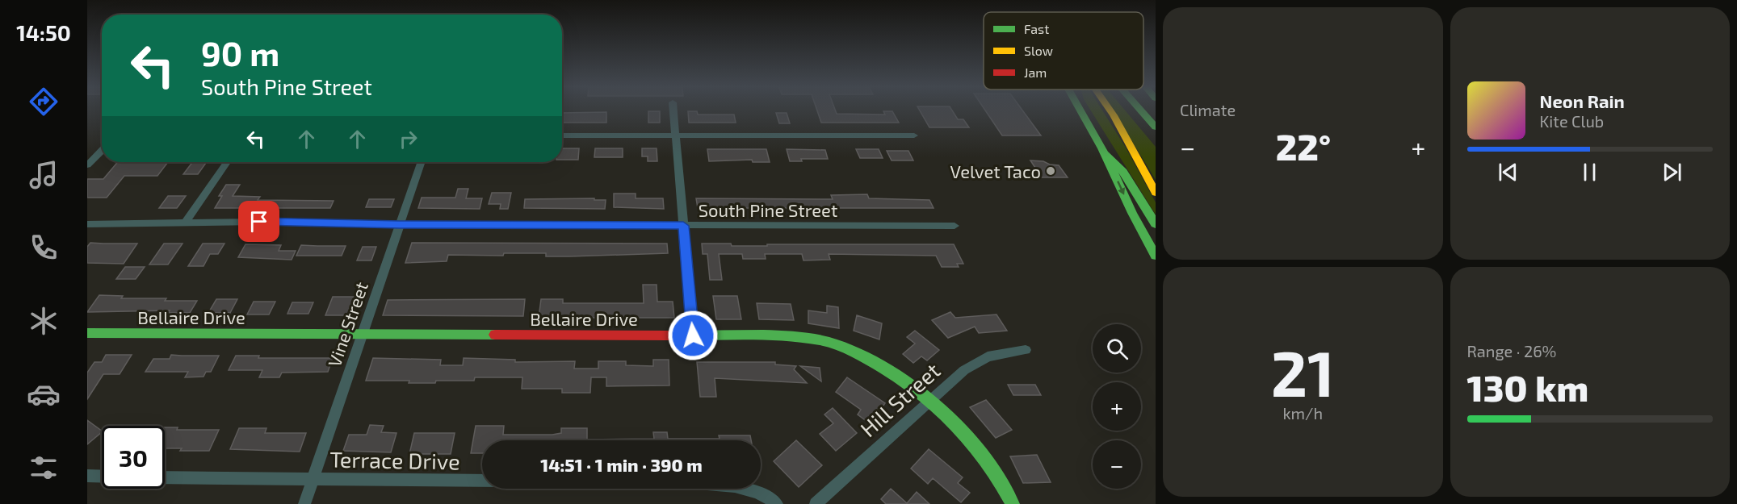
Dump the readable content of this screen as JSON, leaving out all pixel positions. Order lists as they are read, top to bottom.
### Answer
{
  "streets": {
    "main road": ["Bellaire Drive"],
    "street": [
      "South Pine Street",
      "Vine Street",
      "Hill Street",
      "Terrace Drive"
    ]
  },
  "crossings": [
    ["South Pine Street", "Vine Street"],
    ["Bellaire Drive", "Vine Street"],
    ["Bellaire Drive", "Hill Street"],
    ["Vine Street", "Terrace Drive"]
  ],
  "places": ["Velvet Taco"],
  "legend": ["Fast", "Slow", "Jam"],
  "page": {
    "tabs": "14:50",
    "tile": [
      "Climate",
      ["21", "km/h"],
      ["Range · 26%", "130 km"]
    ],
    "turn": ["90 m", "South Pine Street"],
    "song": ["Neon Rain", "Kite Club"],
    "heat": ["−", "22°", "+"],
    "map_buttons": ["+", "−"],
    "limit": "30",
    "trip": "14:51 · 1 min · 390 m"
  }
}
